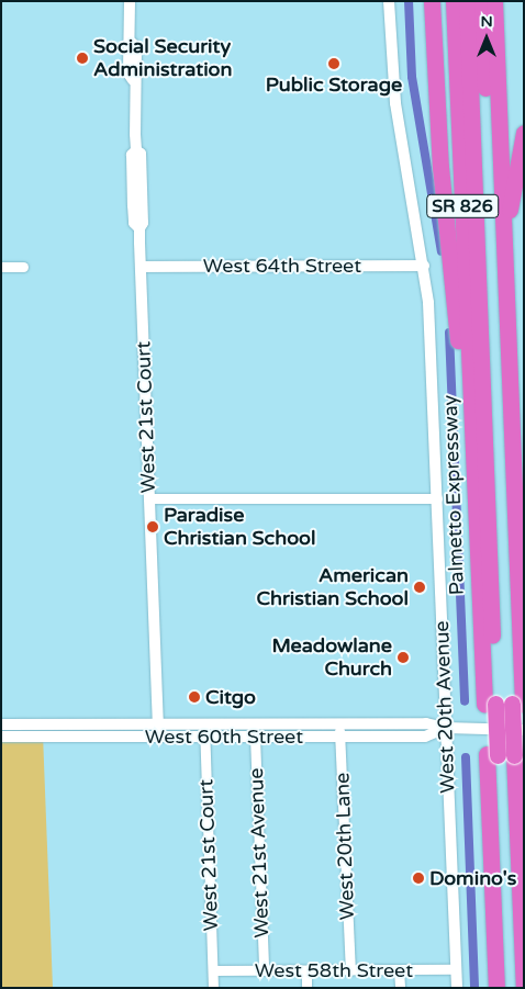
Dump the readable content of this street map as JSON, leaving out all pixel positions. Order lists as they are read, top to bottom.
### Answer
{
  "streets": {
    "highway": ["SR 826", "Palmetto Expressway"],
    "street": [
      "West 64th Street",
      "West 21st Court",
      "West 20th Avenue",
      "West 60th Street",
      "West 20th Lane",
      "West 21st Avenue",
      "West 58th Street"
    ]
  },
  "crossings": [
    ["West 64th Street", "West 21st Court"],
    ["West 64th Street", "West 20th Avenue"],
    ["West 21st Court", "West 60th Street"],
    ["West 21st Court", "West 58th Street"],
    ["Palmetto Expressway", "West 60th Street"],
    ["West 20th Avenue", "West 60th Street"],
    ["West 20th Avenue", "West 58th Street"],
    ["West 60th Street", "West 20th Lane"],
    ["West 60th Street", "West 21st Avenue"],
    ["West 20th Lane", "West 58th Street"],
    ["West 21st Avenue", "West 58th Street"]
  ],
  "places": [
    "Social Security Administration",
    "Public Storage",
    "Paradise Christian School",
    "American Christian School",
    "Meadowlane Church",
    "Citgo",
    "Domino's"
  ],
  "north": "top"
}
